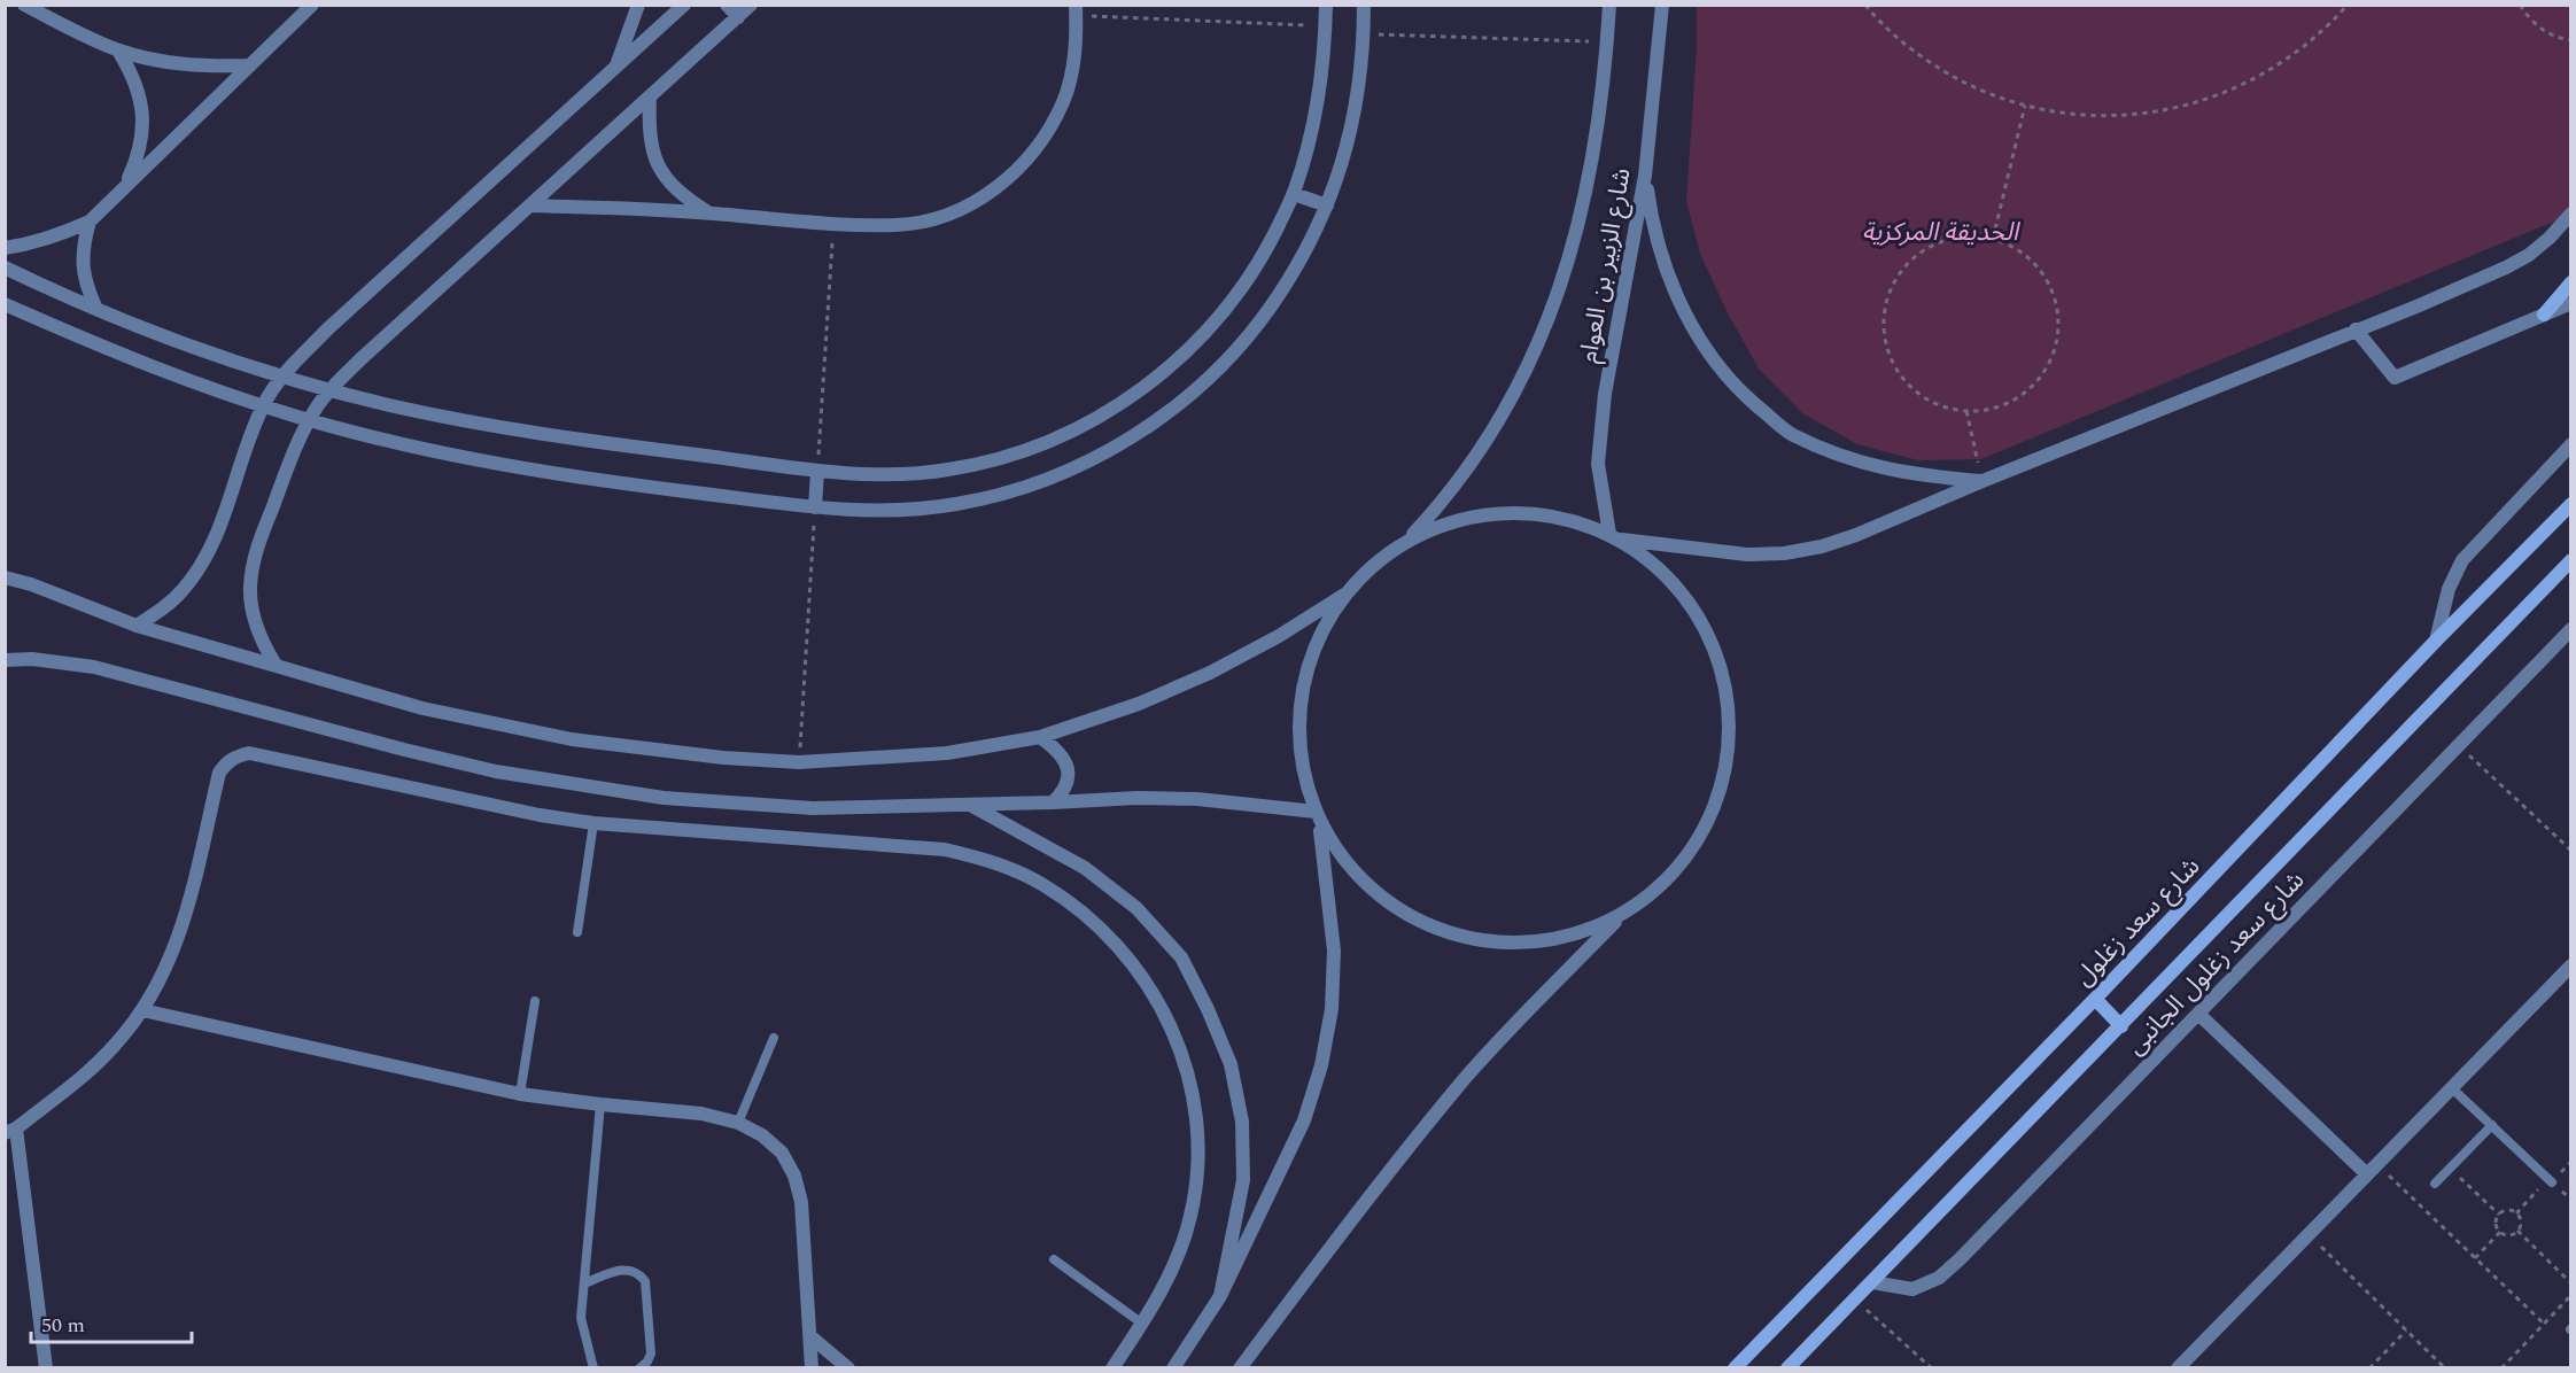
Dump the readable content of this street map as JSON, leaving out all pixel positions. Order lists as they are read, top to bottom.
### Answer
{
  "streets": {
    "main road": ["شارع سعد زغلول"],
    "street": ["شارع الزبير بن العوام", "شارع سعد زغلول الجانبى"]
  },
  "parks": ["الحديقة المركزية"],
  "scale_bar": "50 m"
}
